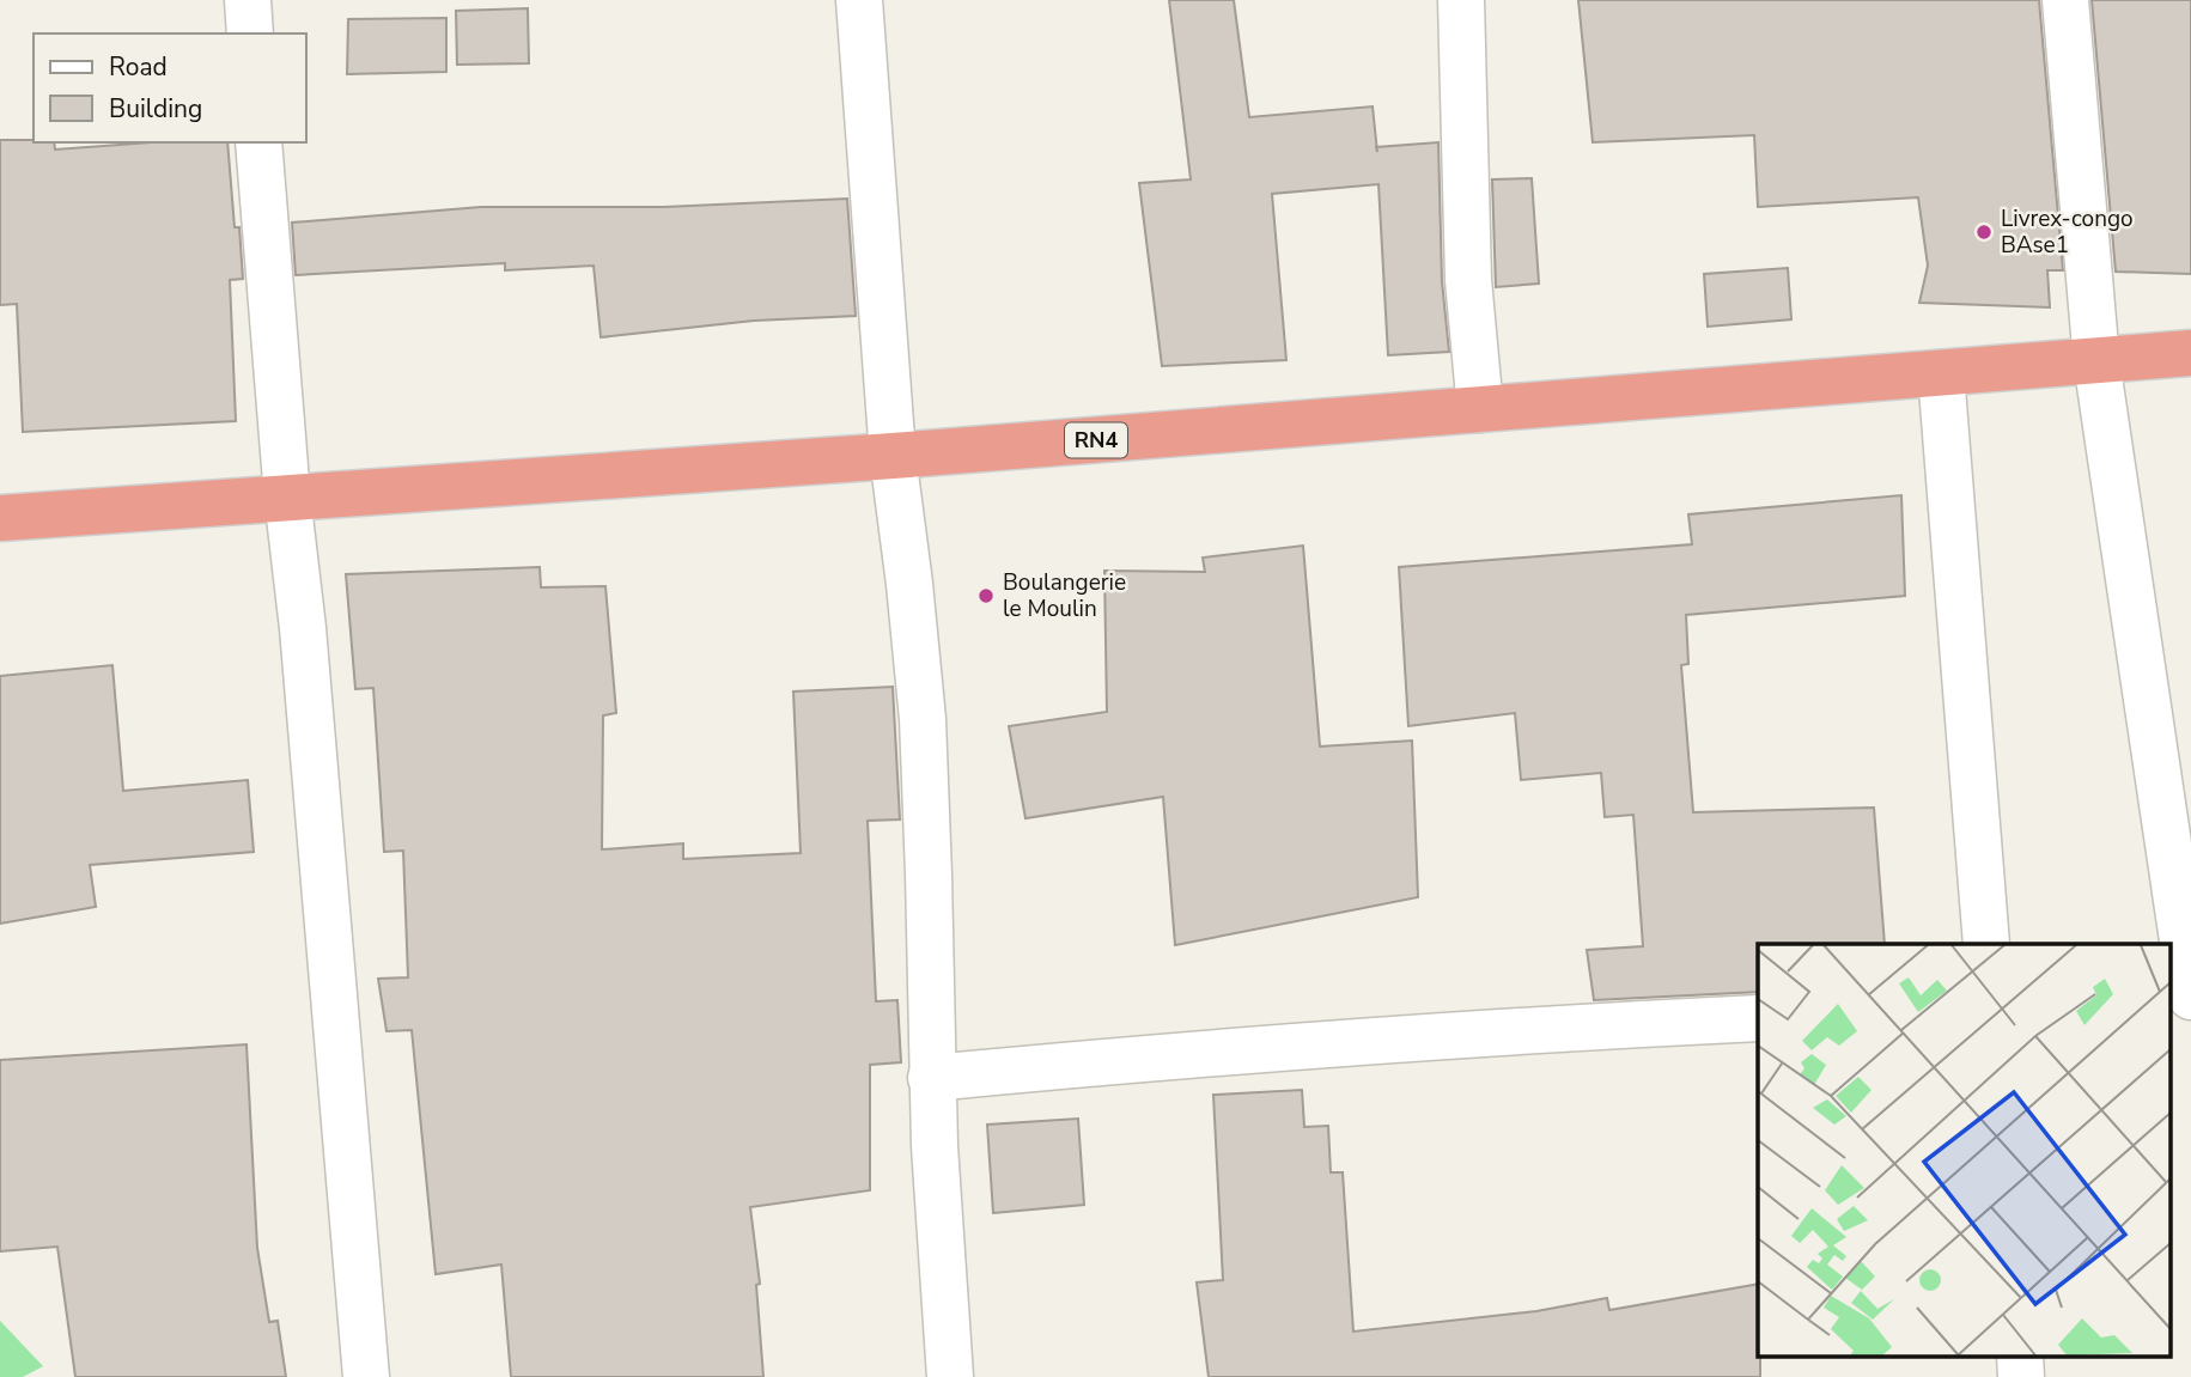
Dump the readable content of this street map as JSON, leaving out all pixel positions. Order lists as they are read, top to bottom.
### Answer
{
  "streets": {
    "highway": ["RN4"]
  },
  "places": ["Livrex-congo BAse1", "Boulangerie le Moulin"],
  "legend": ["Road", "Building"]
}
